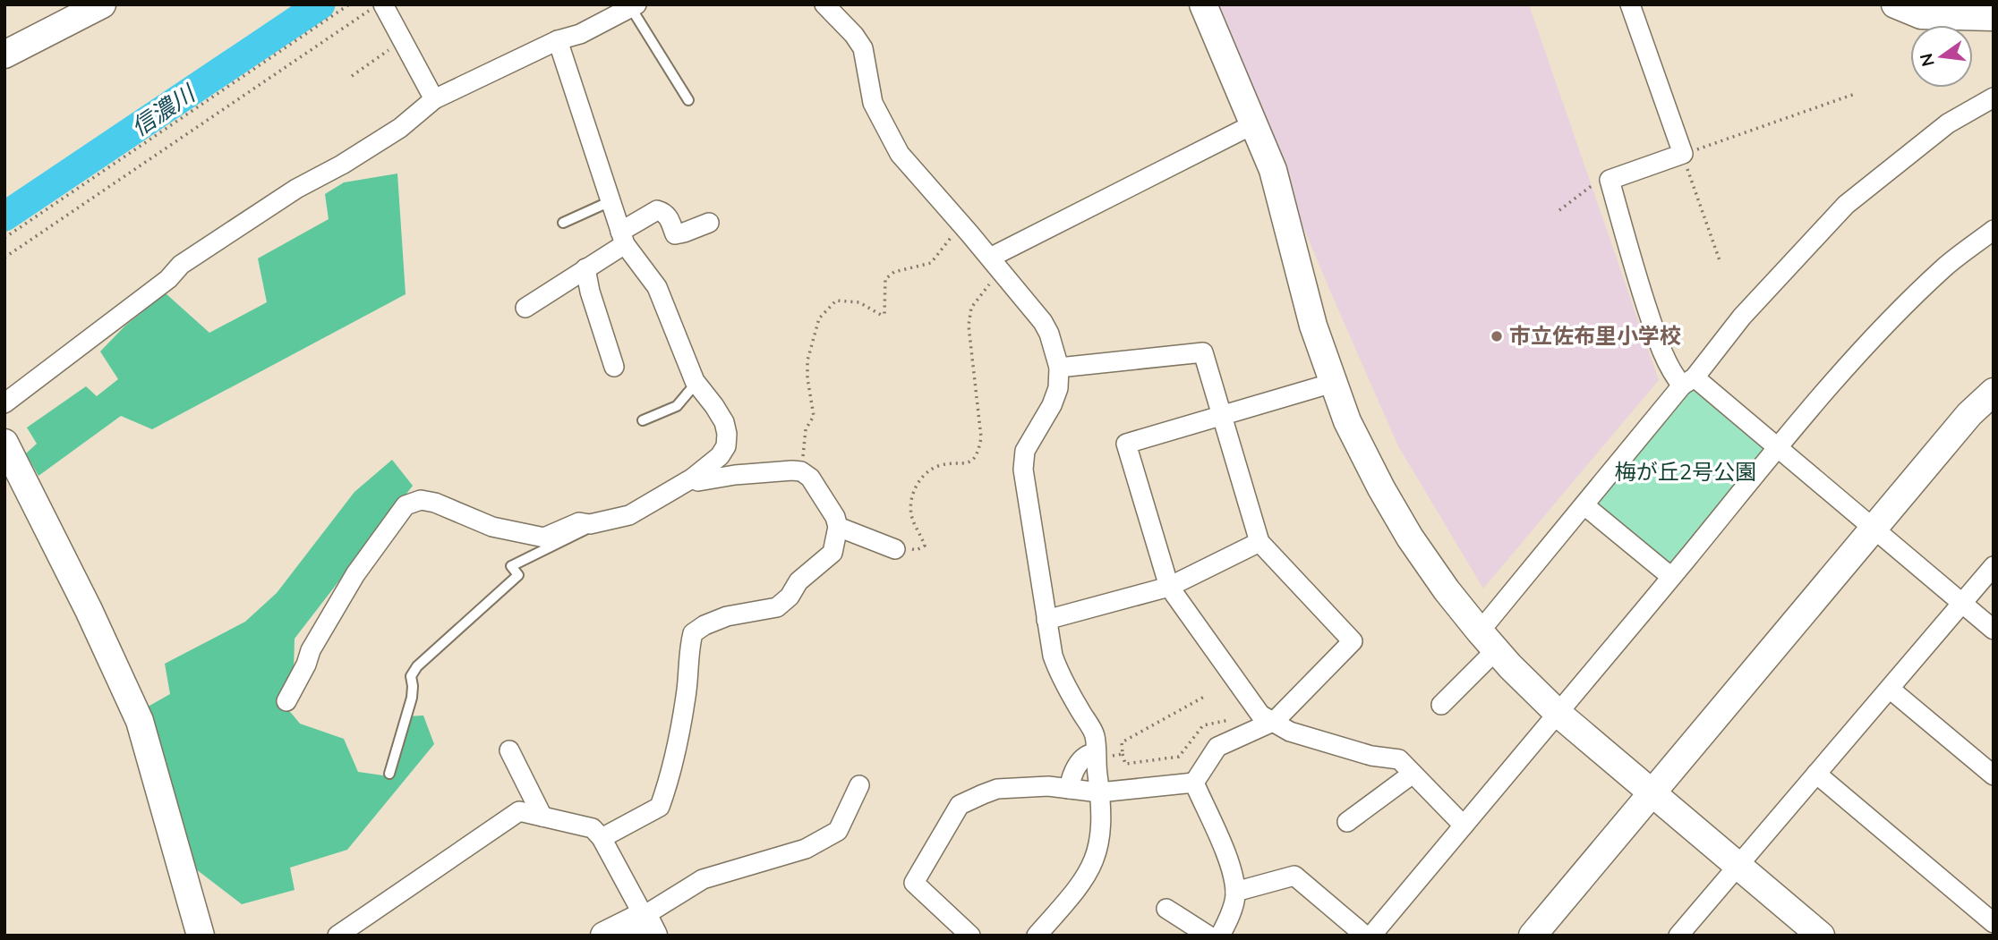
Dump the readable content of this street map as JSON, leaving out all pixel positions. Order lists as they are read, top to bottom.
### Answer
{
  "water": ["信濃川"],
  "parks": ["梅が丘2号公園"],
  "places": ["市立佐布里小学校"],
  "north": "left"
}
